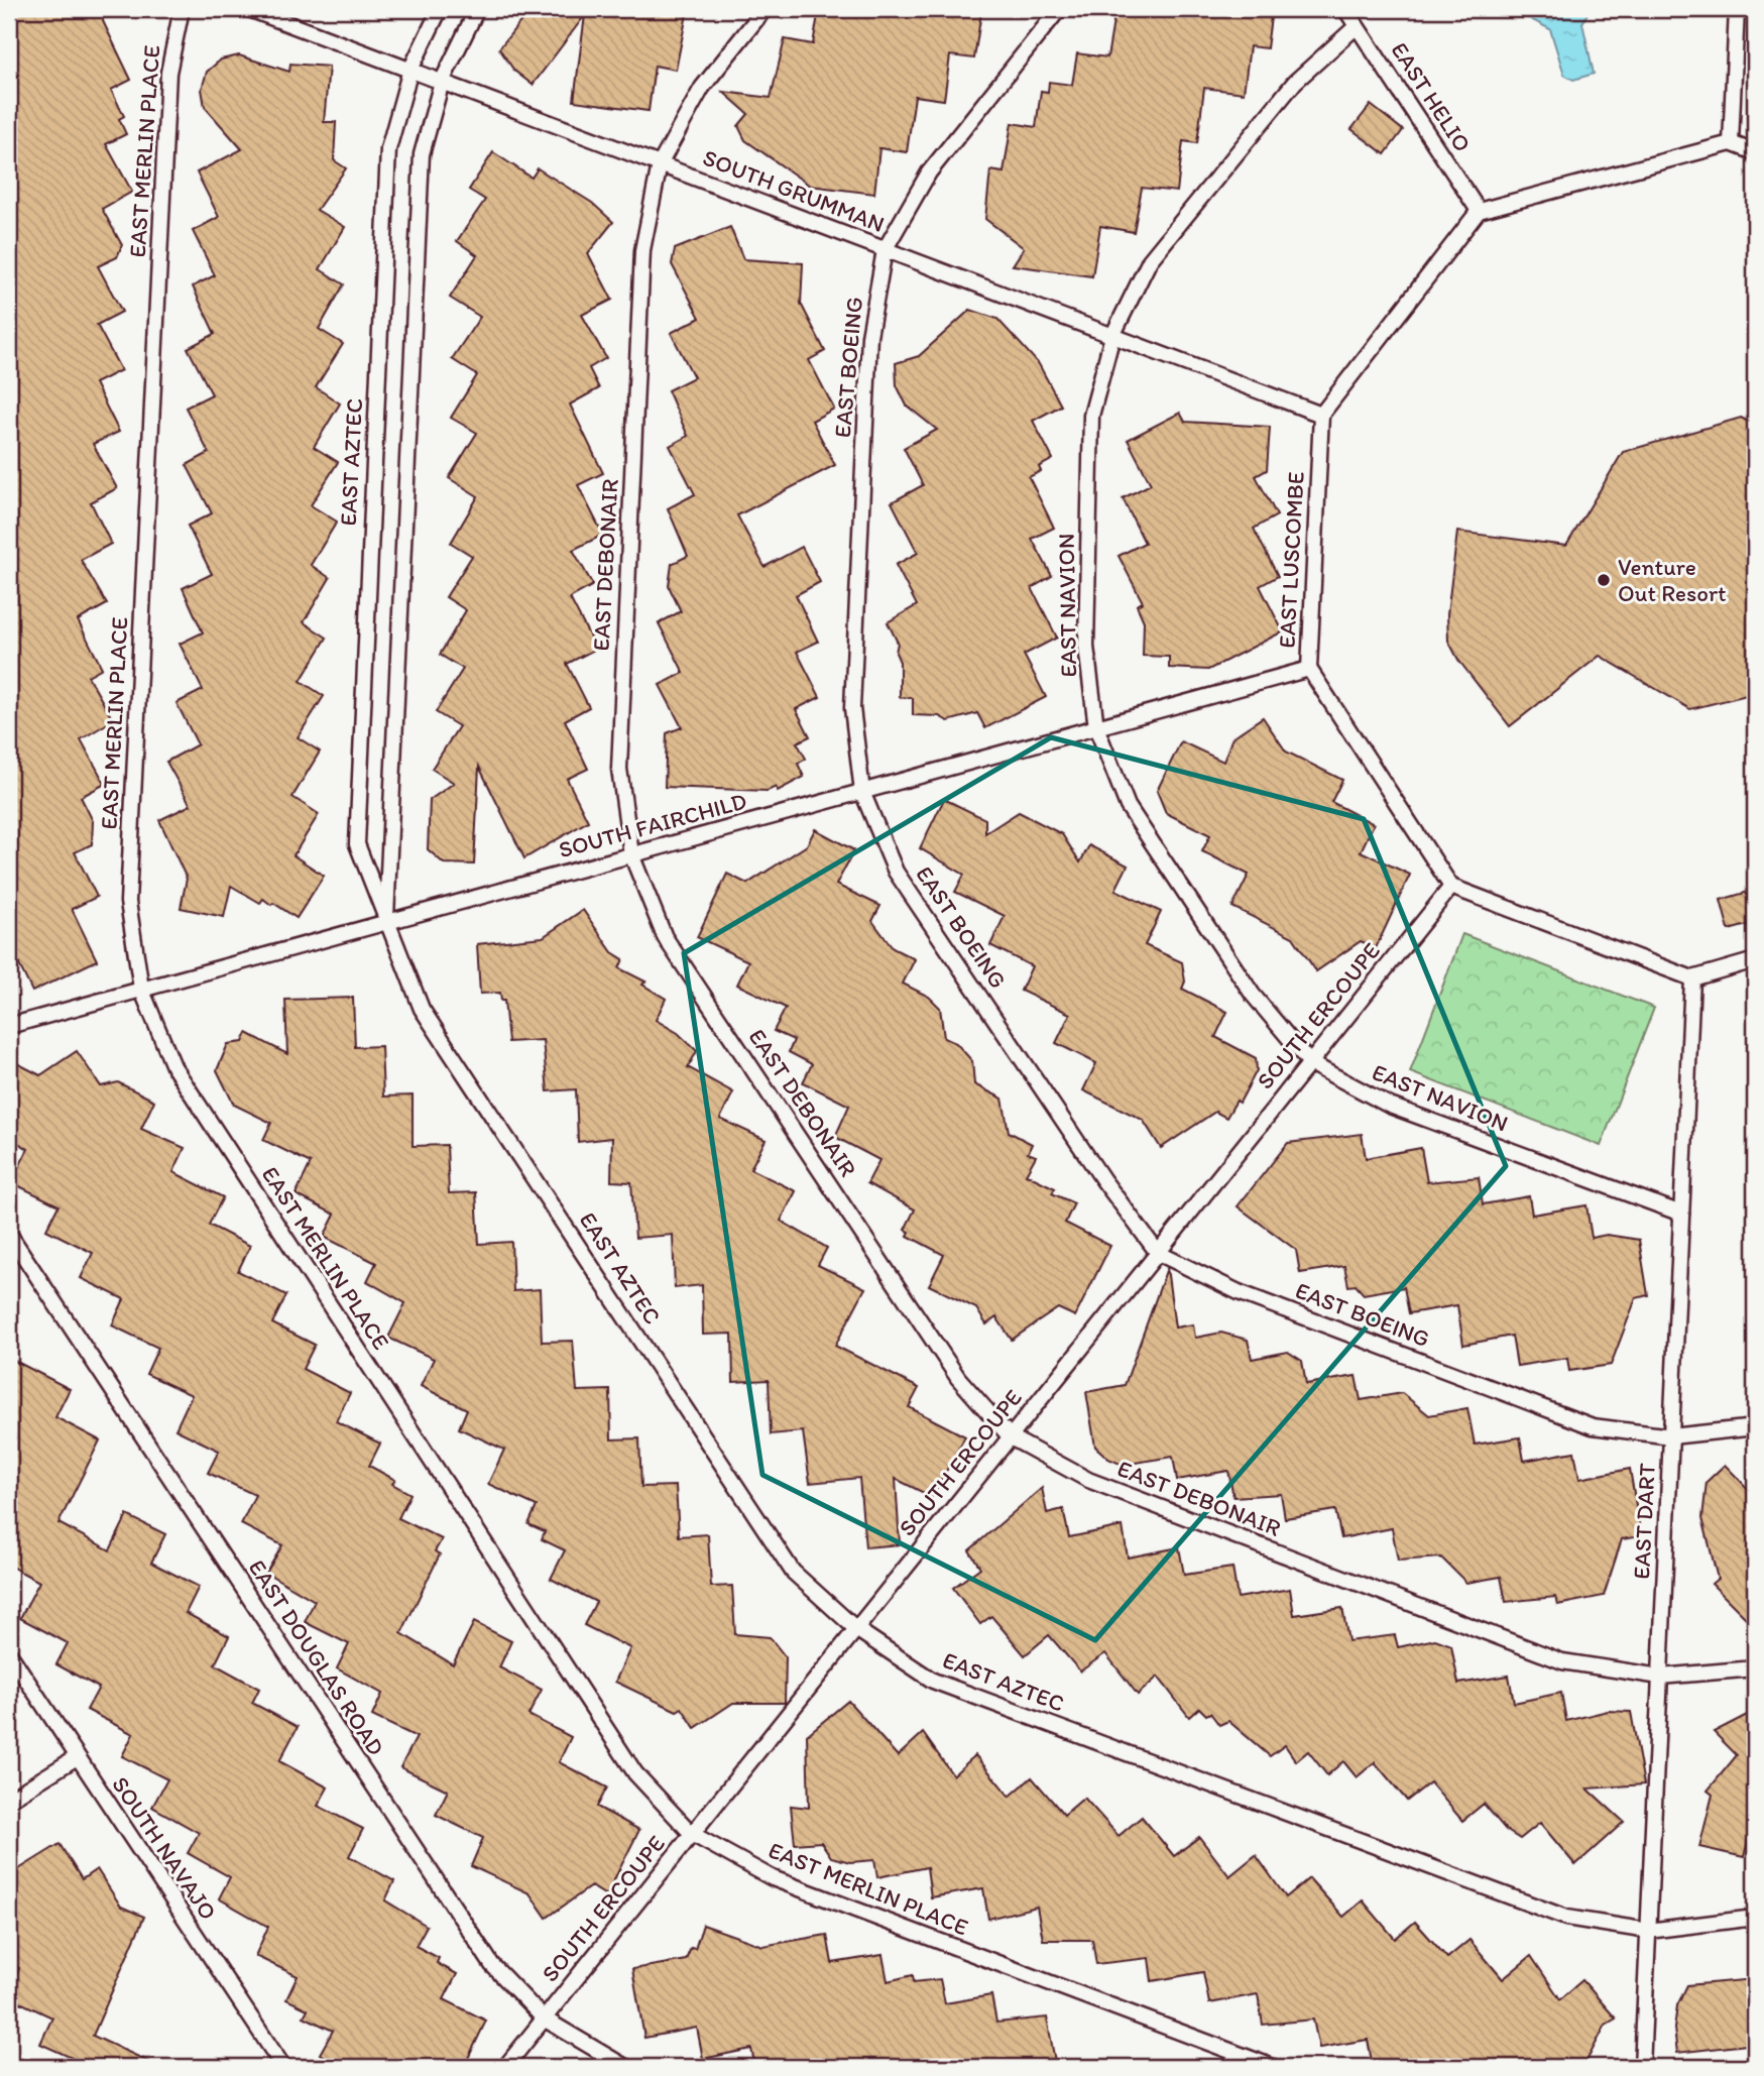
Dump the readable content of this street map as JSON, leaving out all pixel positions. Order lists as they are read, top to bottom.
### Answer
{
  "streets": {
    "lane": [
      "EAST HELIO",
      "EAST MERLIN PLACE",
      "SOUTH GRUMMAN",
      "EAST BOEING",
      "EAST AZTEC",
      "EAST LUSCOMBE",
      "EAST DEBONAIR",
      "EAST NAVION",
      "SOUTH FAIRCHILD",
      "SOUTH ERCOUPE",
      "EAST DART",
      "EAST DOUGLAS ROAD",
      "SOUTH NAVAJO"
    ]
  },
  "crossings": [
    ["EAST HELIO", "EAST NAVION"],
    ["EAST MERLIN PLACE", "SOUTH FAIRCHILD"],
    ["EAST MERLIN PLACE", "SOUTH ERCOUPE"],
    ["SOUTH GRUMMAN", "EAST BOEING"],
    ["SOUTH GRUMMAN", "EAST AZTEC"],
    ["SOUTH GRUMMAN", "EAST LUSCOMBE"],
    ["SOUTH GRUMMAN", "EAST DEBONAIR"],
    ["SOUTH GRUMMAN", "EAST NAVION"],
    ["EAST BOEING", "SOUTH FAIRCHILD"],
    ["EAST BOEING", "SOUTH ERCOUPE"],
    ["EAST BOEING", "EAST DART"],
    ["EAST AZTEC", "SOUTH FAIRCHILD"],
    ["EAST AZTEC", "SOUTH ERCOUPE"],
    ["EAST AZTEC", "EAST DART"],
    ["EAST LUSCOMBE", "SOUTH FAIRCHILD"],
    ["EAST LUSCOMBE", "SOUTH ERCOUPE"],
    ["EAST DEBONAIR", "SOUTH FAIRCHILD"],
    ["EAST DEBONAIR", "SOUTH ERCOUPE"],
    ["EAST DEBONAIR", "EAST DART"],
    ["EAST NAVION", "SOUTH FAIRCHILD"],
    ["EAST NAVION", "SOUTH ERCOUPE"],
    ["EAST NAVION", "EAST DART"],
    ["SOUTH ERCOUPE", "EAST DOUGLAS ROAD"]
  ],
  "places": ["Venture Out Resort"]
}
